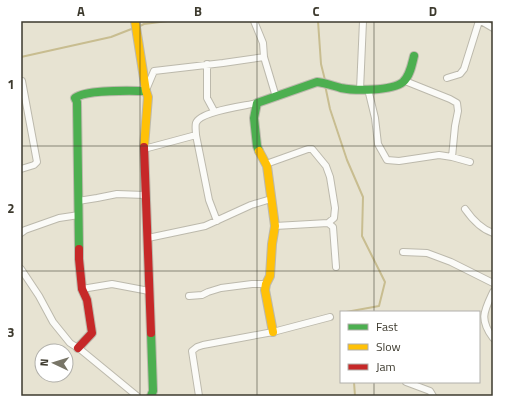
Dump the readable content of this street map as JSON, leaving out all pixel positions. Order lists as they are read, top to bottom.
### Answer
{
  "legend": ["Fast", "Slow", "Jam"],
  "north": "left",
  "grid": {
    "columns": [
      "A",
      "B",
      "C",
      "D"
    ],
    "rows": ["1", "2", "3"]
  }
}
